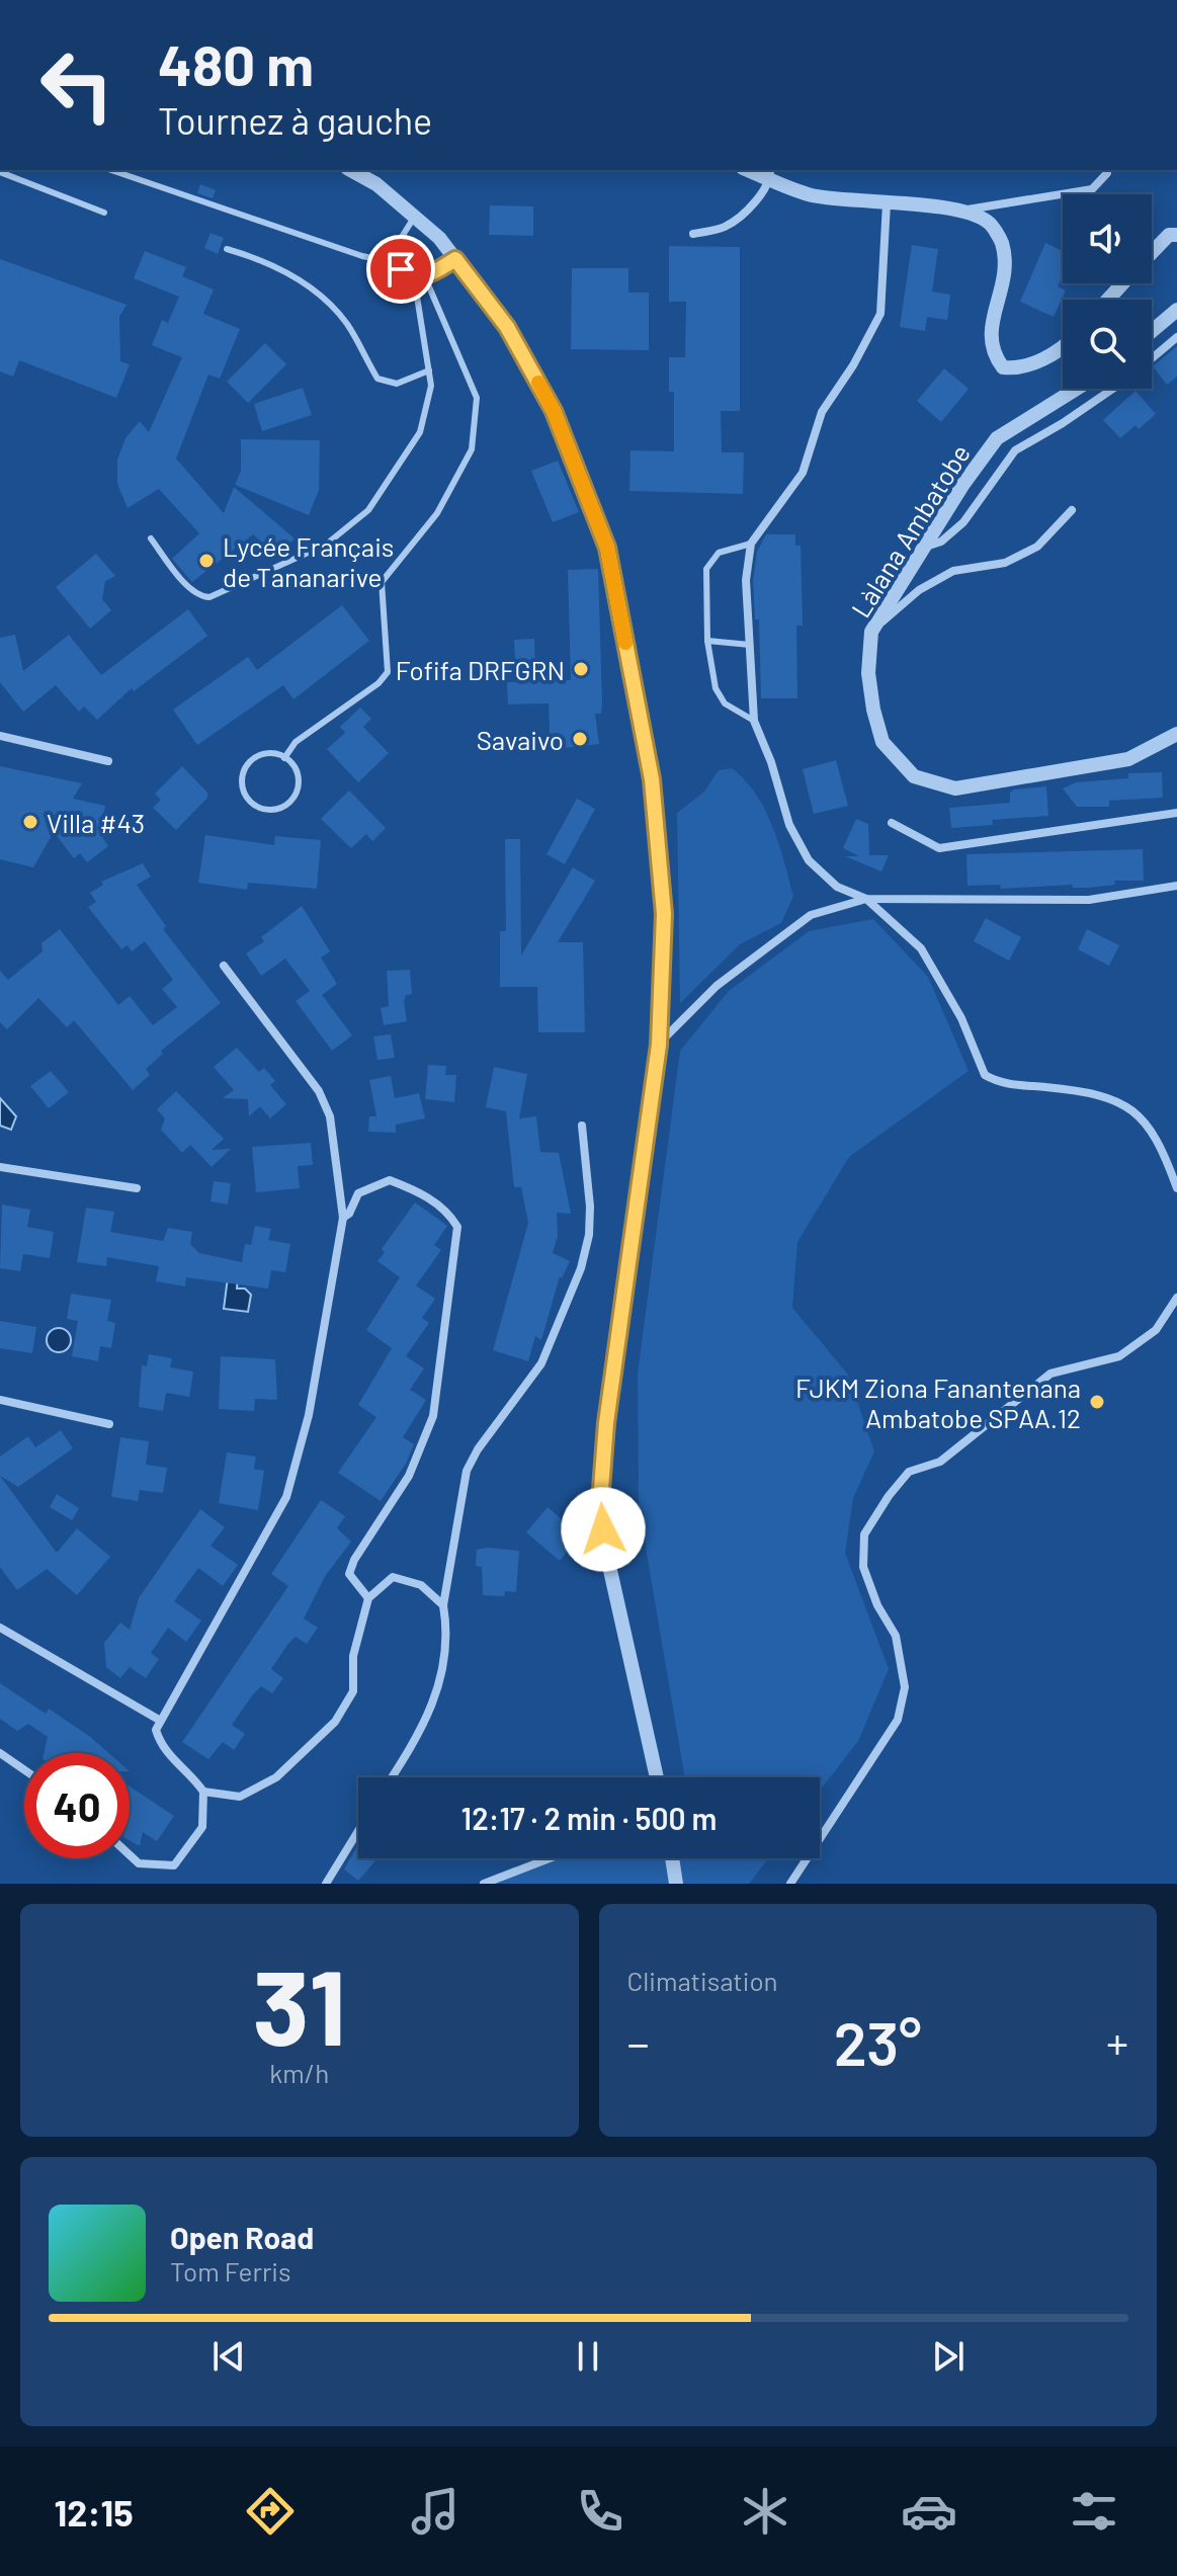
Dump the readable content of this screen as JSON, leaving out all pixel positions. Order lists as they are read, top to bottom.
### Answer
{
  "streets": {
    "street": ["Làlana Ambatobe"]
  },
  "places": [
    "Lycée Français de Tananarive",
    "Fofifa DRFGRN",
    "Savaivo",
    "Villa #43",
    "FJKM Ziona Fanantenana Ambatobe SPAA.12"
  ],
  "page": {
    "turn": ["480 m", "Tournez à gauche"],
    "limit": "40",
    "trip": "12:17 · 2 min · 500 m",
    "tile": [
      ["31", "km/h"],
      "Climatisation"
    ],
    "heat": ["−", "23°", "+"],
    "song": ["Open Road", "Tom Ferris"],
    "tabs": "12:15"
  }
}
